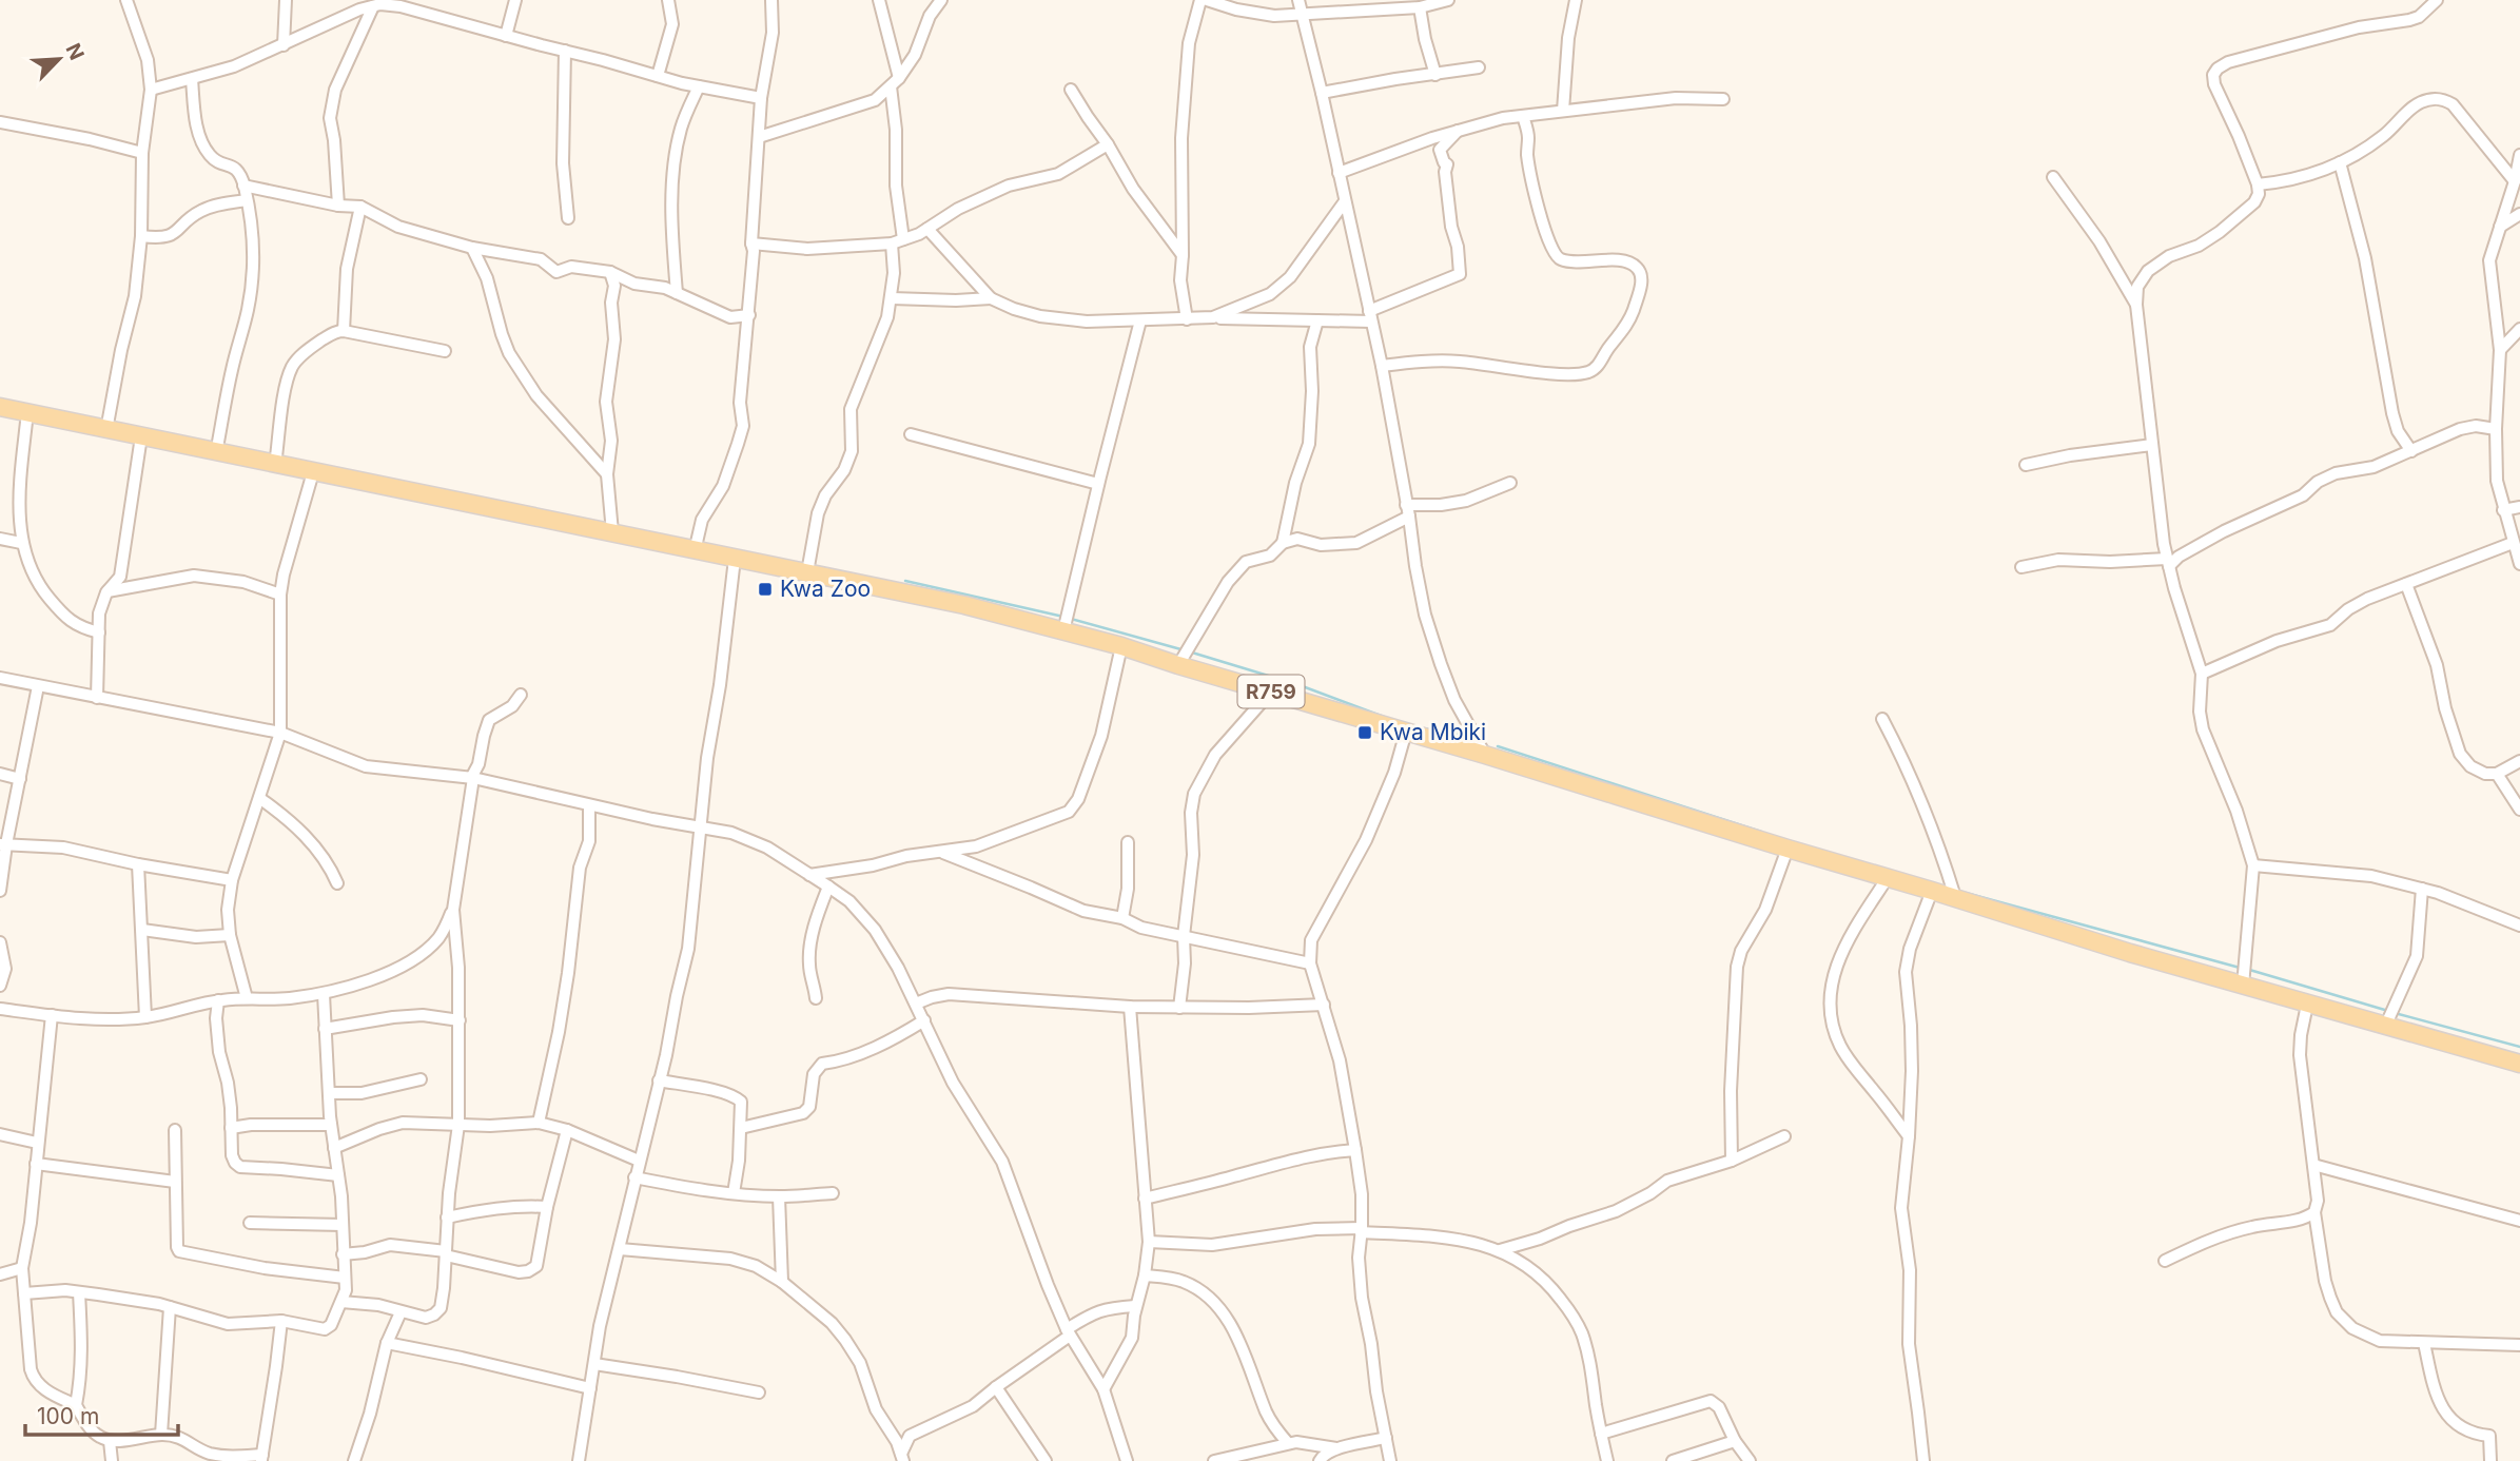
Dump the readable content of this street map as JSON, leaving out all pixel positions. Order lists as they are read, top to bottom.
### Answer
{
  "streets": {
    "main road": ["R759"]
  },
  "places": {
    "transit": ["Kwa Zoo", "Kwa Mbiki"]
  },
  "scale_bar": "100 m",
  "north": "top right"
}
